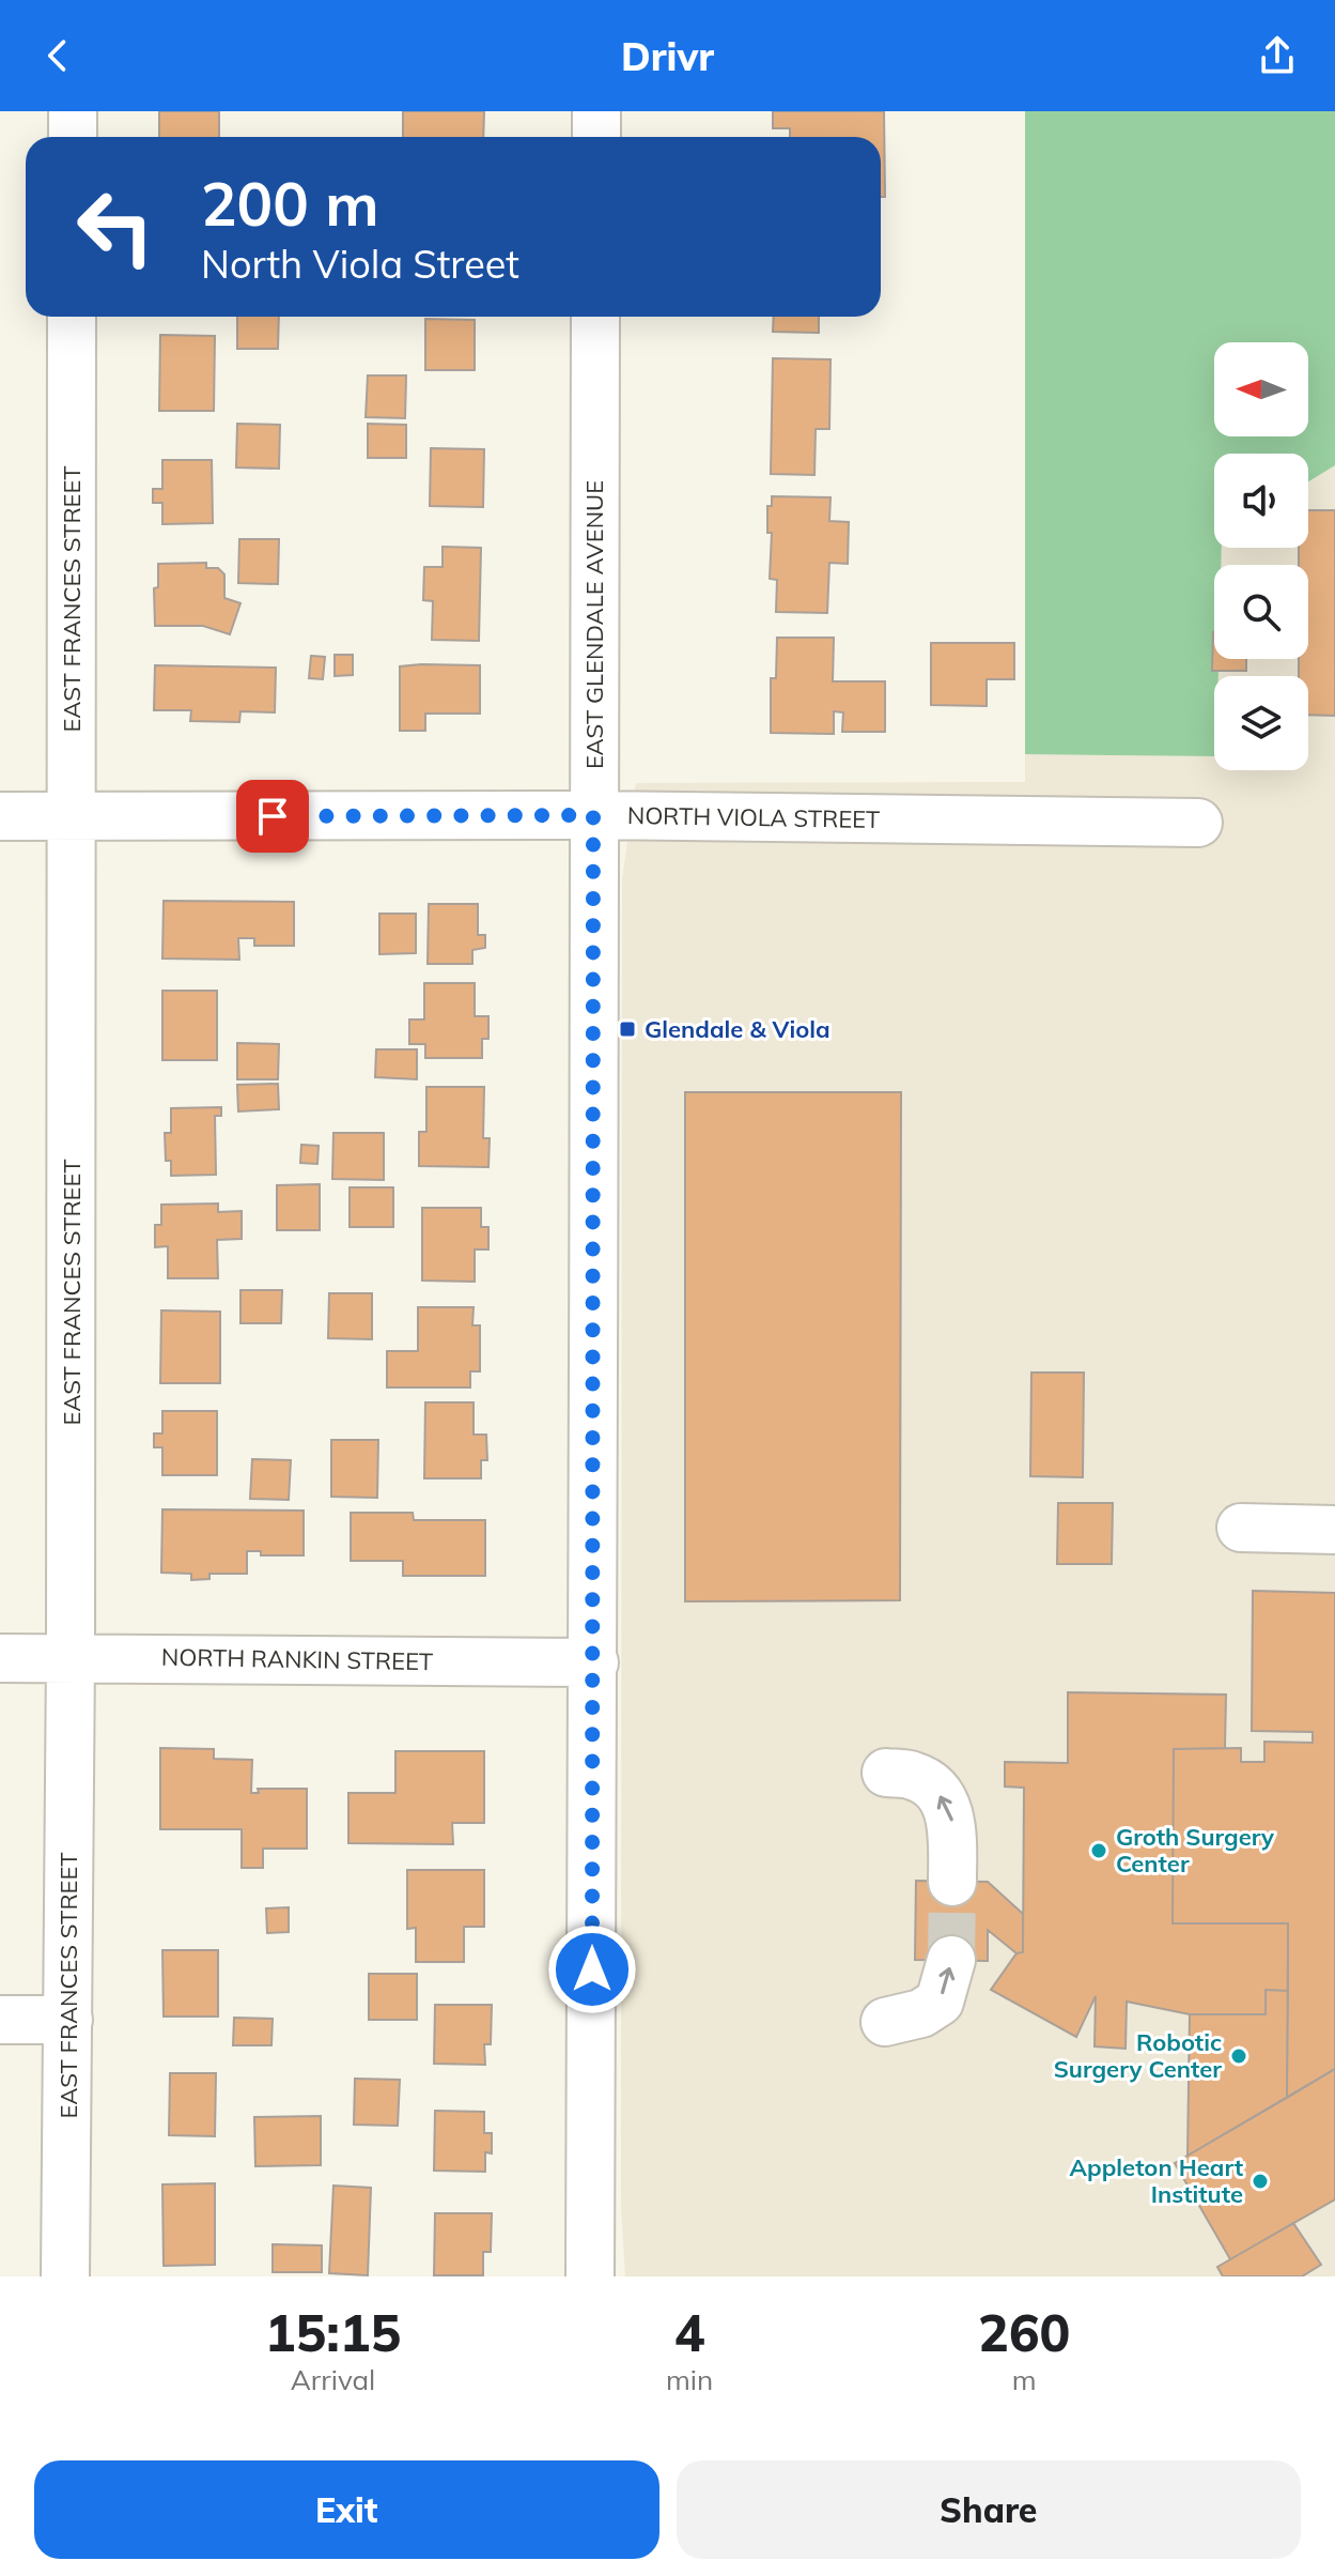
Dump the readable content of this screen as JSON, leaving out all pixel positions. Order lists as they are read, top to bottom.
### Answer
{
  "streets": {
    "street": [
      "EAST FRANCES STREET",
      "EAST GLENDALE AVENUE",
      "NORTH VIOLA STREET",
      "NORTH RANKIN STREET"
    ]
  },
  "crossings": [
    ["EAST FRANCES STREET", "NORTH VIOLA STREET"],
    ["EAST FRANCES STREET", "NORTH RANKIN STREET"],
    ["EAST GLENDALE AVENUE", "NORTH VIOLA STREET"],
    ["EAST GLENDALE AVENUE", "NORTH RANKIN STREET"]
  ],
  "places": {
    "transit": ["Glendale & Viola"],
    "other": ["Groth Surgery Center", "Robotic Surgery Center", "Appleton Heart Institute"]
  },
  "north": "left",
  "page": {
    "header": "Drivr",
    "turn": ["200 m", "North Viola Street"],
    "eta": [
      "15:15",
      "Arrival",
      "4",
      "min",
      "260",
      "m"
    ],
    "buttons": ["Exit", "Share"]
  }
}
